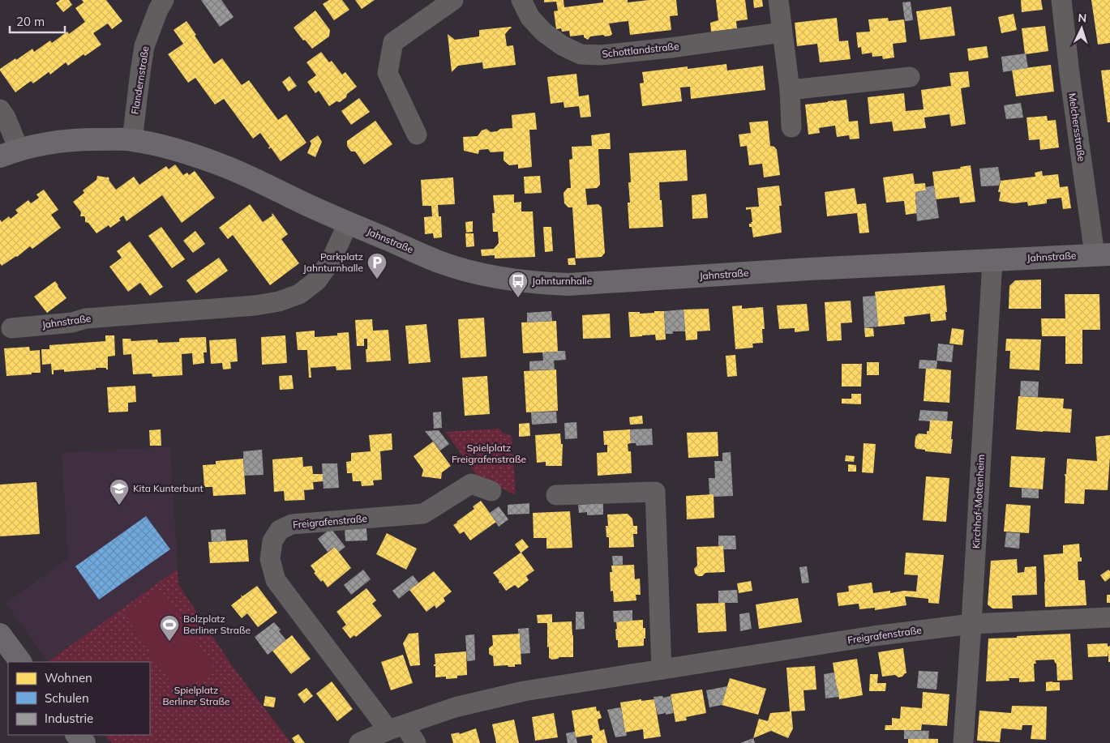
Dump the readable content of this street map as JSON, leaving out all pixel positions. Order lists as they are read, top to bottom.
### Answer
{
  "streets": {
    "street": [
      "Schottlandstraße",
      "Flandernstraße",
      "Melchersstraße",
      "Jahnstraße",
      "Kirchhof-Mottenheim",
      "Freigrafenstraße"
    ]
  },
  "crossings": [
    ["Flandernstraße", "Jahnstraße"],
    ["Melchersstraße", "Jahnstraße"],
    ["Jahnstraße", "Kirchhof-Mottenheim"],
    ["Kirchhof-Mottenheim", "Freigrafenstraße"]
  ],
  "parks": ["Spielplatz Freigrafenstraße", "Spielplatz Berliner Straße"],
  "places": {
    "parking": ["Parkplatz Jahnturnhalle"],
    "bus stop": ["Jahnturnhalle"],
    "school or university": ["Kita Kunterbunt"],
    "sports": ["Bolzplatz Berliner Straße"]
  },
  "legend": ["Wohnen", "Schulen", "Industrie"],
  "scale_bar": "20 m",
  "north": "top"
}
